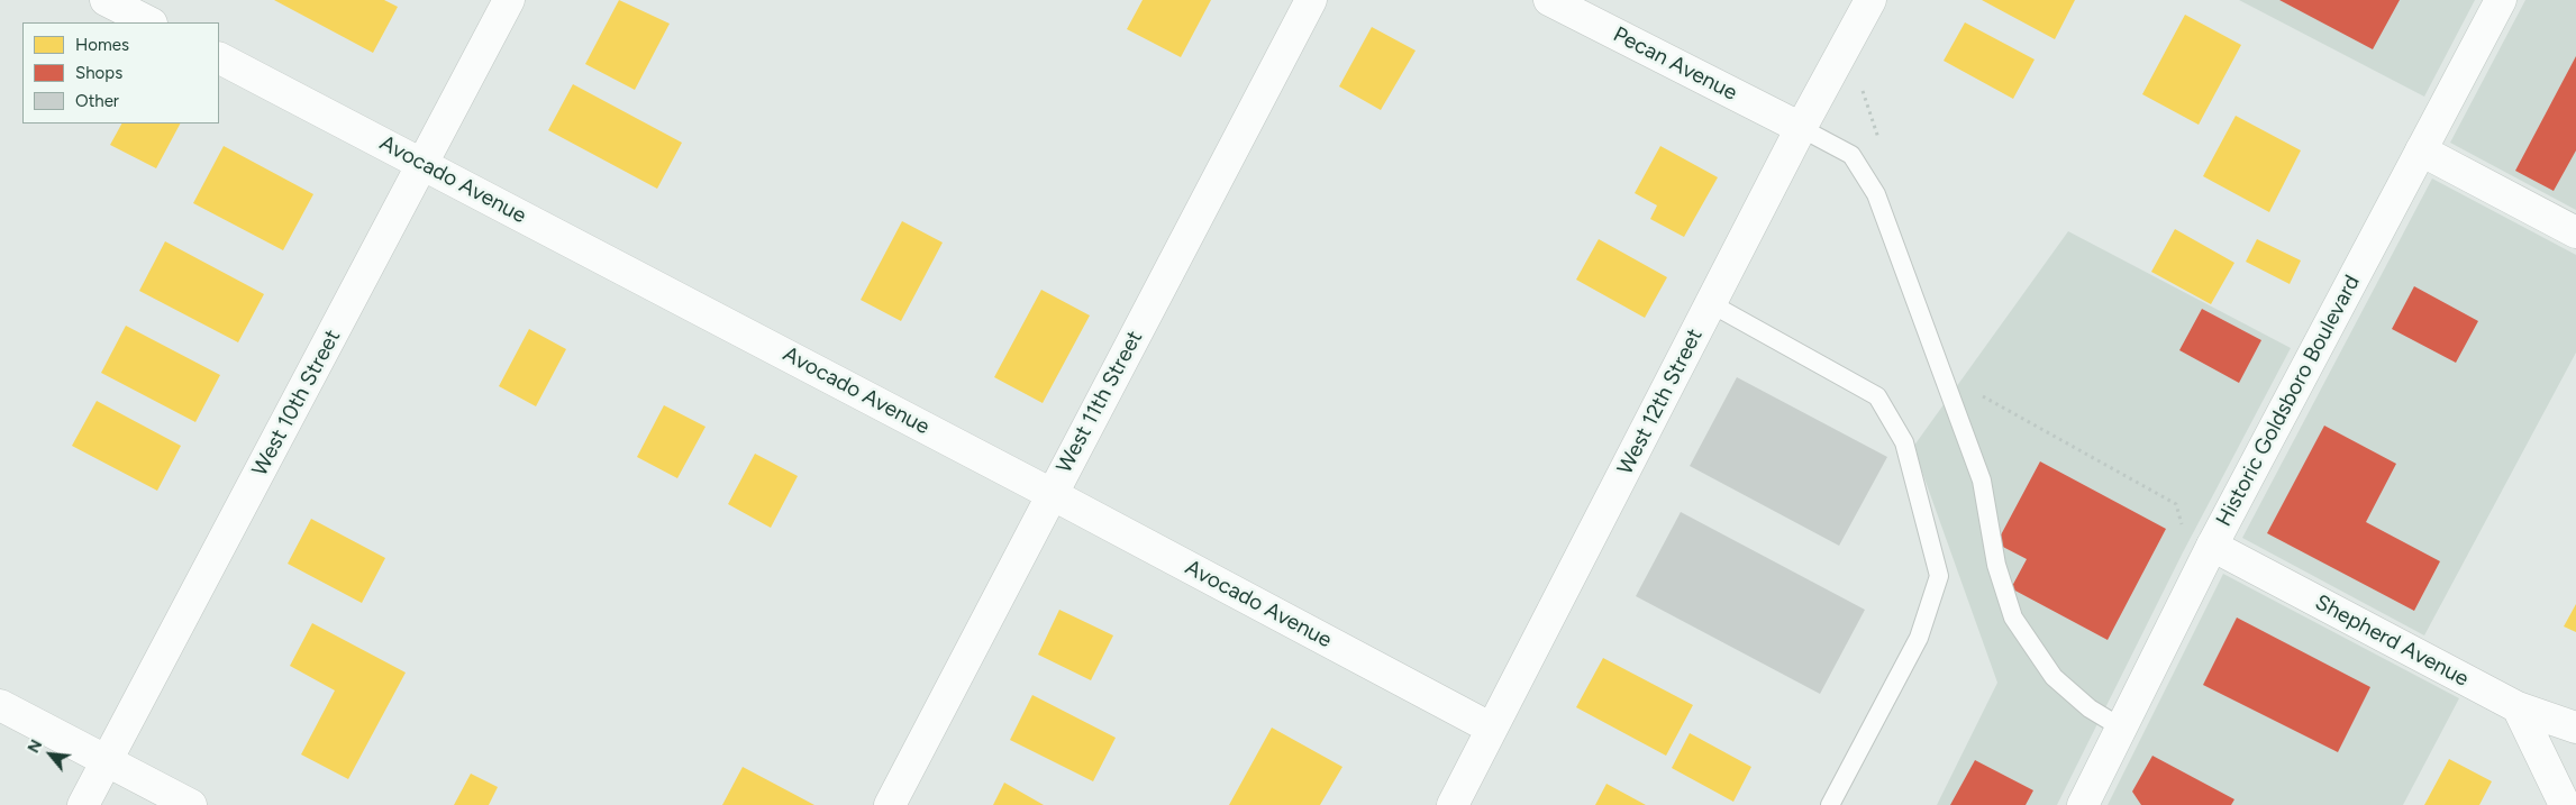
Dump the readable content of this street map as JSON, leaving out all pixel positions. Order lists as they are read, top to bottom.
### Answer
{
  "streets": {
    "street": [
      "Pecan Avenue",
      "Avocado Avenue",
      "Historic Goldsboro Boulevard",
      "West 11th Street",
      "West 12th Street",
      "West 10th Street",
      "Shepherd Avenue"
    ]
  },
  "crossings": [
    ["Pecan Avenue", "West 12th Street"],
    ["Avocado Avenue", "West 11th Street"],
    ["Avocado Avenue", "West 12th Street"],
    ["Avocado Avenue", "West 10th Street"],
    ["Historic Goldsboro Boulevard", "Shepherd Avenue"]
  ],
  "legend": ["Homes", "Shops", "Other"],
  "north": "top left"
}
